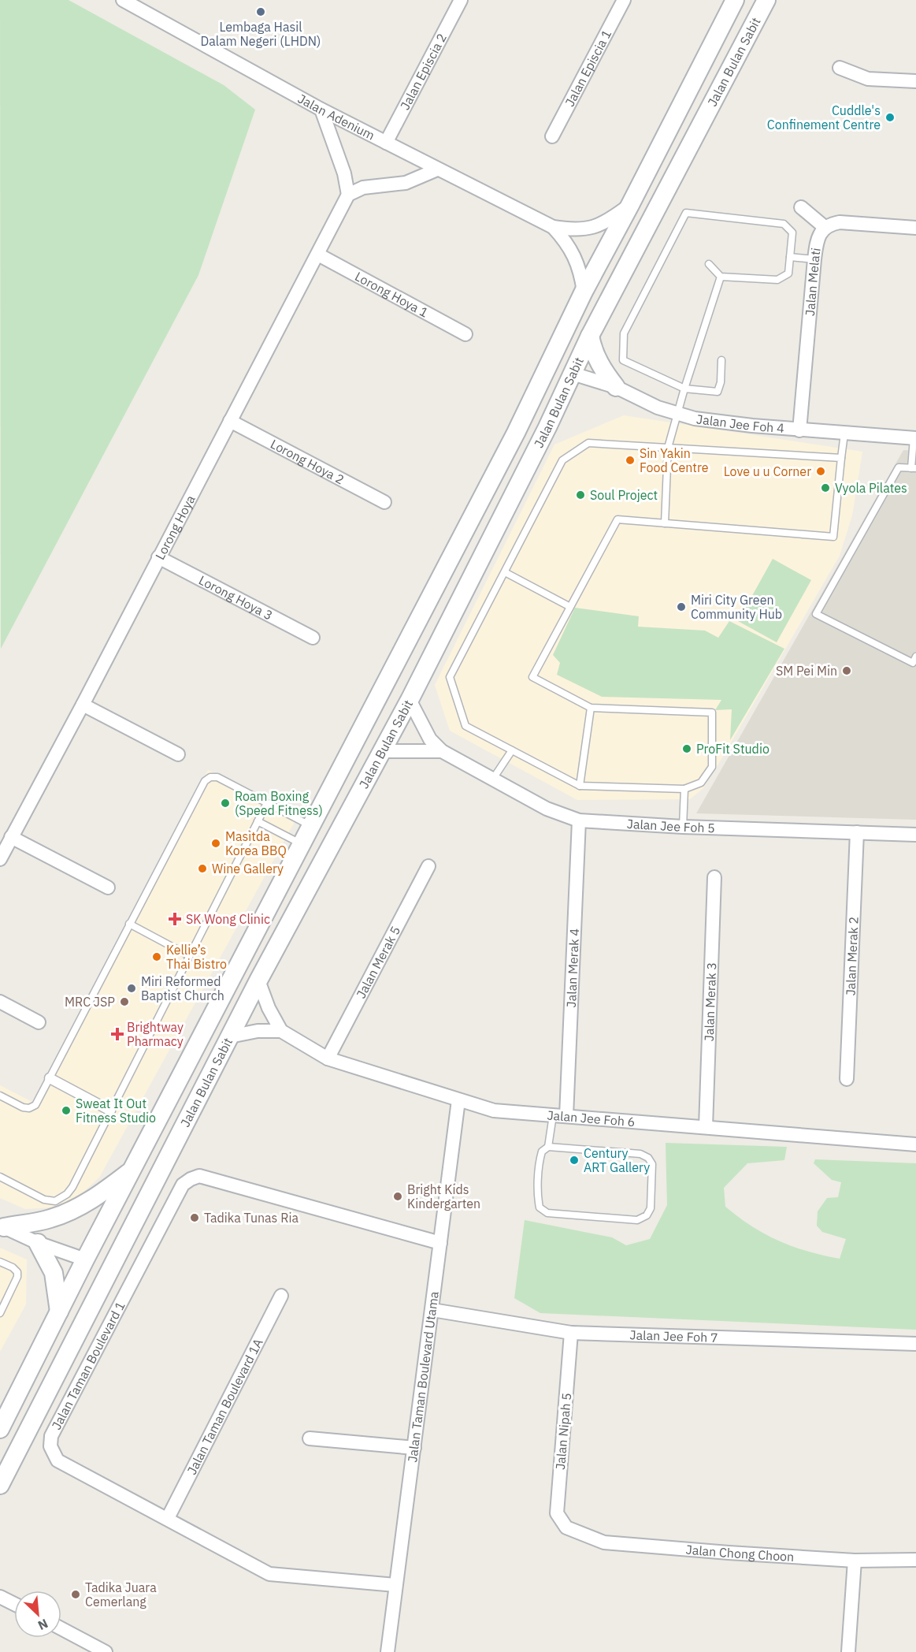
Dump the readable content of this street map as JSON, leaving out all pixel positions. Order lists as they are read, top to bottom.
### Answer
{
  "streets": {
    "main road": ["Jalan Bulan Sabit"],
    "street": [
      "Jalan Episcia 1",
      "Jalan Episcia 2",
      "Jalan Adenium",
      "Jalan Melati",
      "Lorong Hoya 1",
      "Jalan Jee Foh 4",
      "Lorong Hoya 2",
      "Lorong Hoya",
      "Lorong Hoya 3",
      "Jalan Jee Foh 5",
      "Jalan Merak 2",
      "Jalan Merak 5",
      "Jalan Merak 4",
      "Jalan Merak 3",
      "Jalan Jee Foh 6",
      "Jalan Jee Foh 7",
      "Jalan Taman Boulevard 1",
      "Jalan Taman Boulevard Utama",
      "Jalan Taman Boulevard 1A",
      "Jalan Nipah 5",
      "Jalan Chong Choon"
    ]
  },
  "crossings": [
    ["Jalan Bulan Sabit", "Jalan Adenium"],
    ["Jalan Bulan Sabit", "Jalan Jee Foh 4"],
    ["Jalan Bulan Sabit", "Jalan Jee Foh 5"],
    ["Jalan Episcia 2", "Jalan Adenium"],
    ["Jalan Melati", "Jalan Jee Foh 4"],
    ["Lorong Hoya 1", "Lorong Hoya"],
    ["Lorong Hoya 2", "Lorong Hoya"],
    ["Lorong Hoya", "Lorong Hoya 3"],
    ["Jalan Jee Foh 5", "Jalan Merak 2"],
    ["Jalan Jee Foh 5", "Jalan Merak 4"],
    ["Jalan Merak 5", "Jalan Jee Foh 6"],
    ["Jalan Merak 4", "Jalan Jee Foh 6"],
    ["Jalan Merak 3", "Jalan Jee Foh 6"],
    ["Jalan Jee Foh 6", "Jalan Taman Boulevard Utama"],
    ["Jalan Jee Foh 7", "Jalan Taman Boulevard Utama"],
    ["Jalan Jee Foh 7", "Jalan Nipah 5"],
    ["Jalan Taman Boulevard 1", "Jalan Taman Boulevard Utama"],
    ["Jalan Taman Boulevard 1", "Jalan Taman Boulevard 1A"],
    ["Jalan Nipah 5", "Jalan Chong Choon"]
  ],
  "places": {
    "other": [
      "Lembaga Hasil Dalam Negeri (LHDN)",
      "Cuddle's Confinement Centre",
      "Sin Yakin Food Centre",
      "Love u u Corner",
      "Vyola Pilates",
      "Soul Project",
      "Miri City Green Community Hub",
      "SM Pei Min",
      "ProFit Studio",
      "Roam Boxing (Speed Fitness)",
      "Masitda Korea BBQ",
      "Wine Gallery",
      "Kellie’s Thai Bistro",
      "Miri Reformed Baptist Church",
      "MRC JSP",
      "Sweat It Out Fitness Studio",
      "Century ART Gallery",
      "Bright Kids Kindergarten",
      "Tadika Tunas Ria",
      "Tadika Juara Cemerlang"
    ],
    "health": ["SK Wong Clinic", "Brightway Pharmacy"]
  },
  "north": "bottom right"
}
